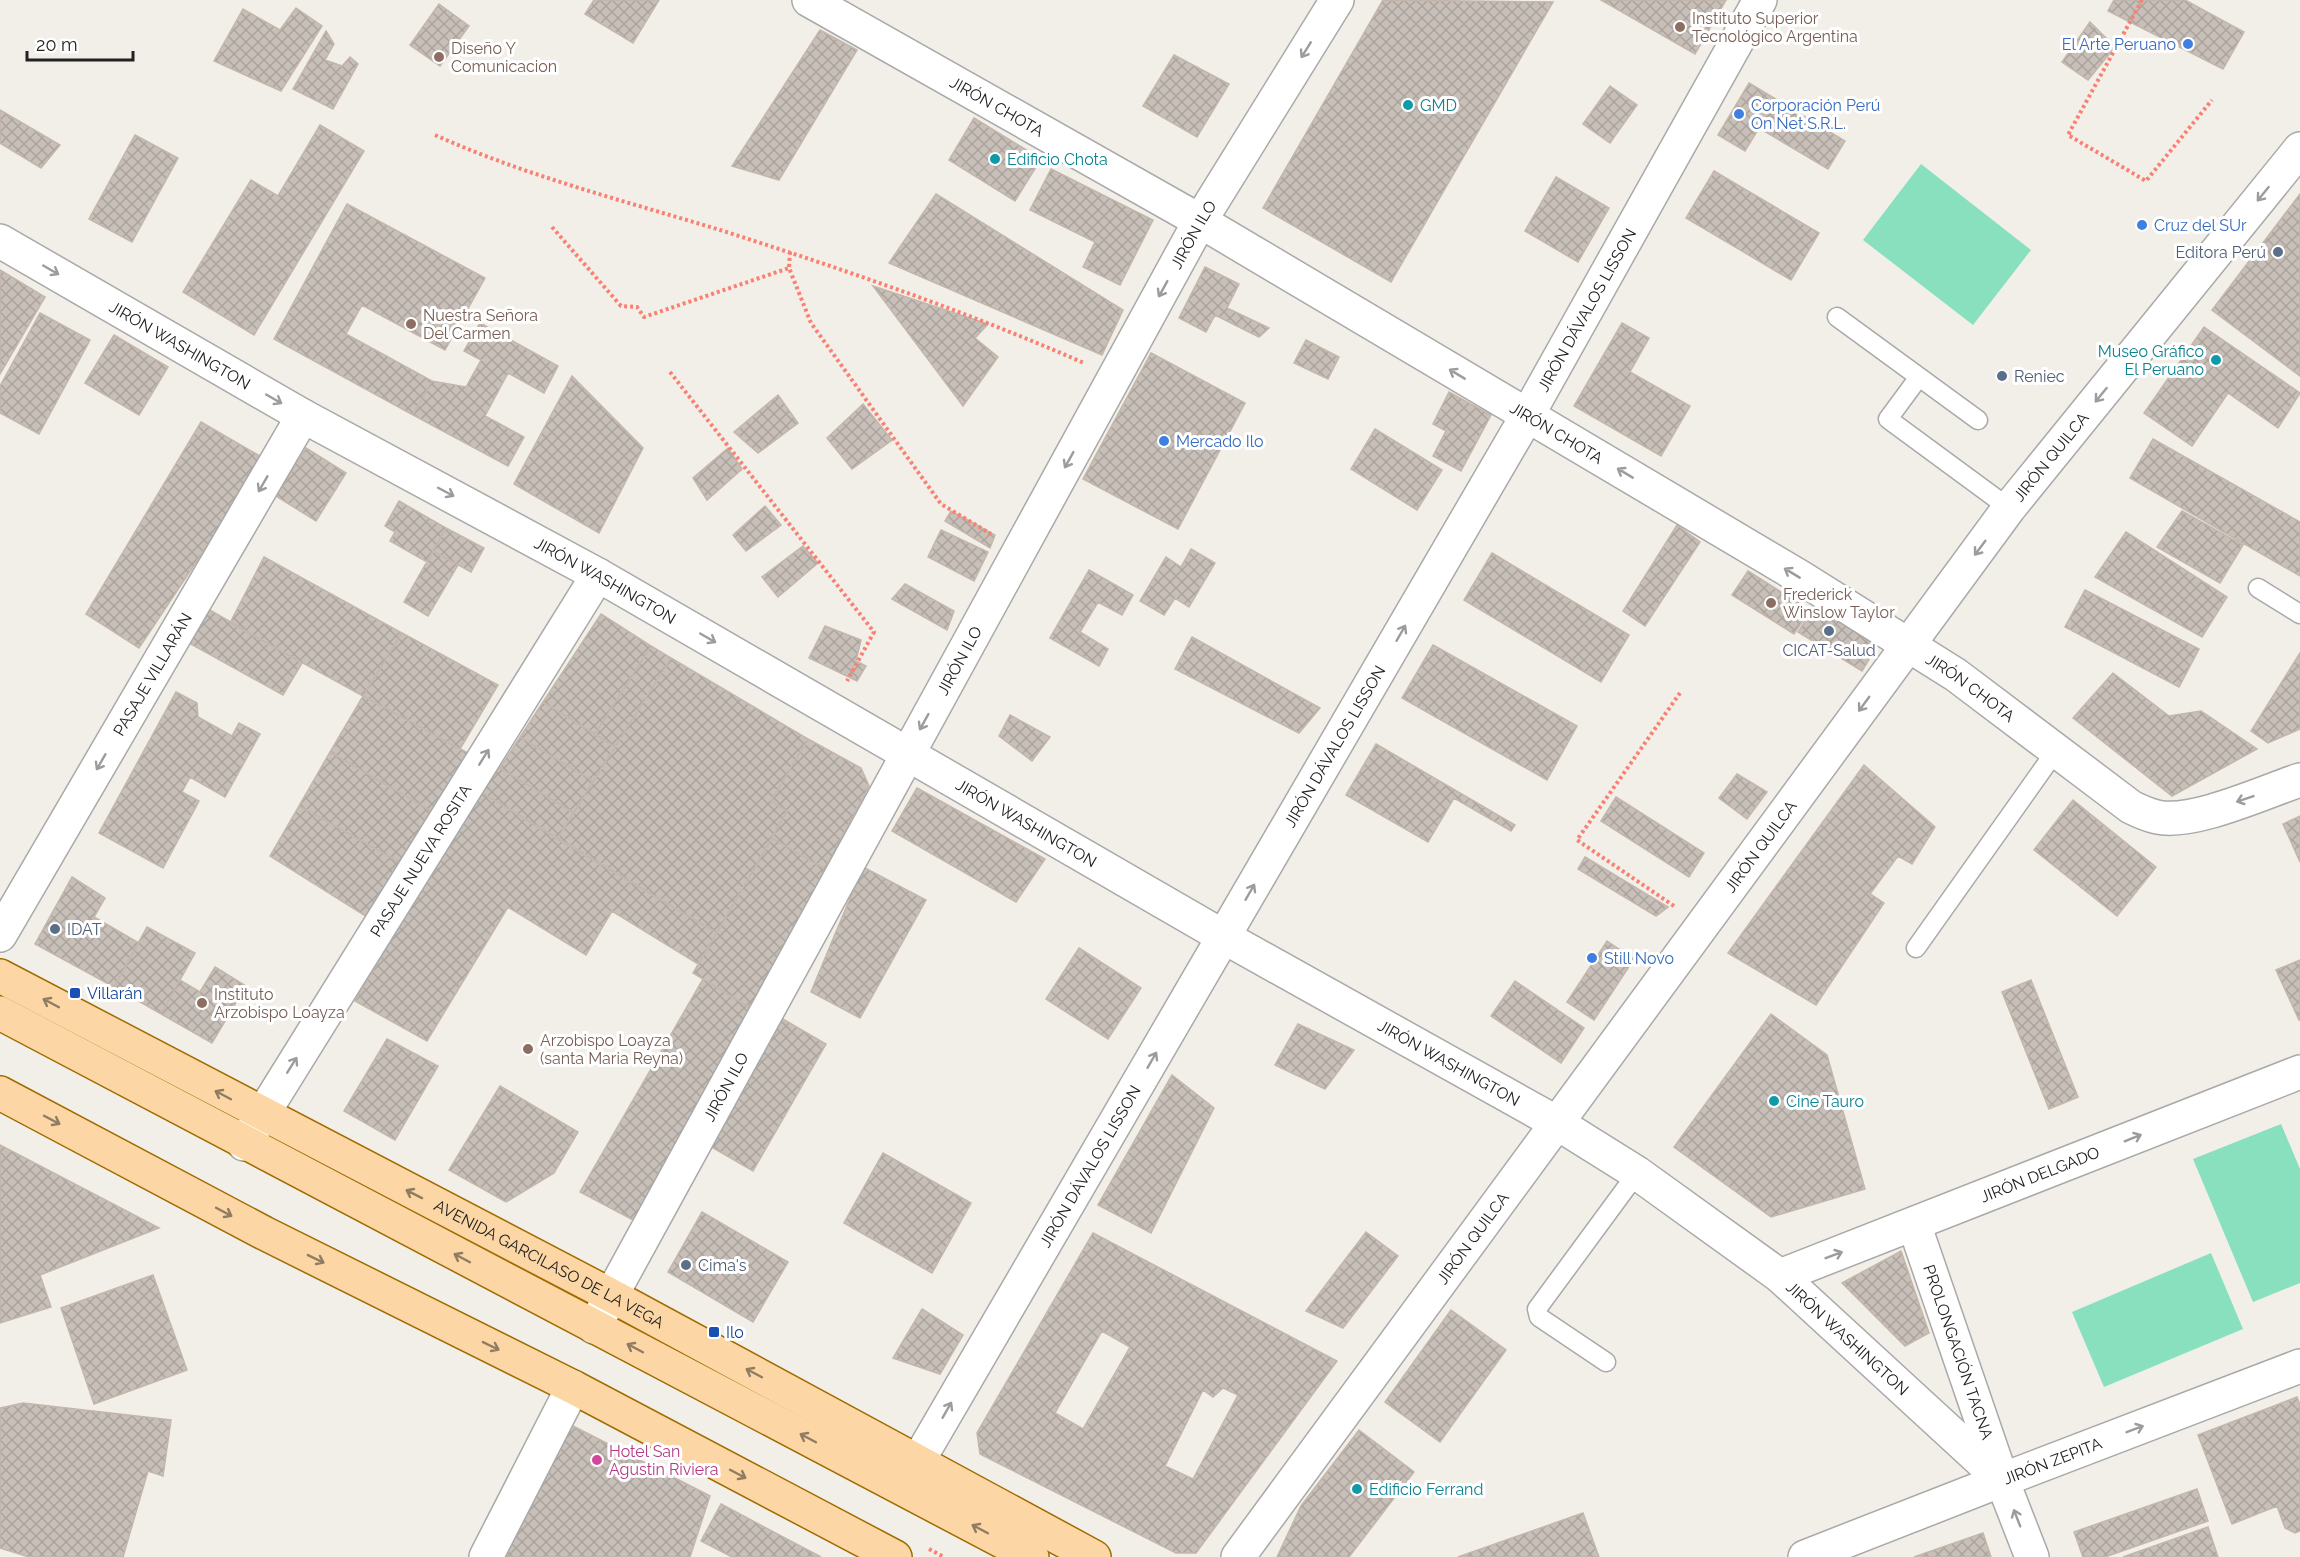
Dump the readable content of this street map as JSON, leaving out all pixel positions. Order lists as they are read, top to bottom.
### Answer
{
  "streets": {
    "main road": ["AVENIDA GARCILASO DE LA VEGA"],
    "street": [
      "JIRÓN CHOTA",
      "JIRÓN ILO",
      "JIRÓN DÁVALOS LISSON",
      "JIRÓN WASHINGTON",
      "JIRÓN QUILCA",
      "PASAJE VILLARÁN",
      "PASAJE NUEVA ROSITA",
      "JIRÓN DELGADO",
      "PROLONGACIÓN TACNA",
      "JIRÓN ZEPITA"
    ]
  },
  "crossings": [
    ["JIRÓN CHOTA", "JIRÓN ILO"],
    ["JIRÓN CHOTA", "JIRÓN DÁVALOS LISSON"],
    ["JIRÓN CHOTA", "JIRÓN QUILCA"],
    ["JIRÓN ILO", "JIRÓN WASHINGTON"],
    ["JIRÓN ILO", "AVENIDA GARCILASO DE LA VEGA"],
    ["JIRÓN DÁVALOS LISSON", "JIRÓN WASHINGTON"],
    ["JIRÓN DÁVALOS LISSON", "AVENIDA GARCILASO DE LA VEGA"],
    ["JIRÓN WASHINGTON", "JIRÓN QUILCA"],
    ["JIRÓN WASHINGTON", "PASAJE VILLARÁN"],
    ["JIRÓN WASHINGTON", "PASAJE NUEVA ROSITA"],
    ["JIRÓN WASHINGTON", "JIRÓN DELGADO"],
    ["JIRÓN WASHINGTON", "PROLONGACIÓN TACNA"],
    ["JIRÓN WASHINGTON", "JIRÓN ZEPITA"],
    ["PASAJE NUEVA ROSITA", "AVENIDA GARCILASO DE LA VEGA"],
    ["JIRÓN DELGADO", "PROLONGACIÓN TACNA"],
    ["PROLONGACIÓN TACNA", "JIRÓN ZEPITA"]
  ],
  "one_way": [
    "JIRÓN CHOTA",
    "JIRÓN ILO",
    "JIRÓN DÁVALOS LISSON",
    "JIRÓN WASHINGTON",
    "JIRÓN QUILCA",
    "PASAJE VILLARÁN",
    "PASAJE NUEVA ROSITA",
    "JIRÓN DELGADO",
    "JIRÓN ZEPITA"
  ],
  "places": {
    "other": [
      "Instituto Superior Tecnológico Argentina",
      "El Arte Peruano",
      "Diseño Y Comunicacion",
      "GMD",
      "Corporación Perú On Net S.R.L.",
      "Edificio Chota",
      "Cruz del SUr",
      "Editora Perú",
      "Nuestra Señora Del Carmen",
      "Museo Gráfico El Peruano",
      "Reniec",
      "Mercado Ilo",
      "Frederick Winslow Taylor",
      "CICAT-Salud",
      "IDAT",
      "Still Novo",
      "Instituto Arzobispo Loayza",
      "Arzobispo Loayza (santa Maria Reyna)",
      "Cine Tauro",
      "Cima's",
      "Hotel San Agustin Riviera",
      "Edificio Ferrand"
    ],
    "transit": ["Villarán", "Ilo"]
  },
  "scale_bar": "20 m"
}
